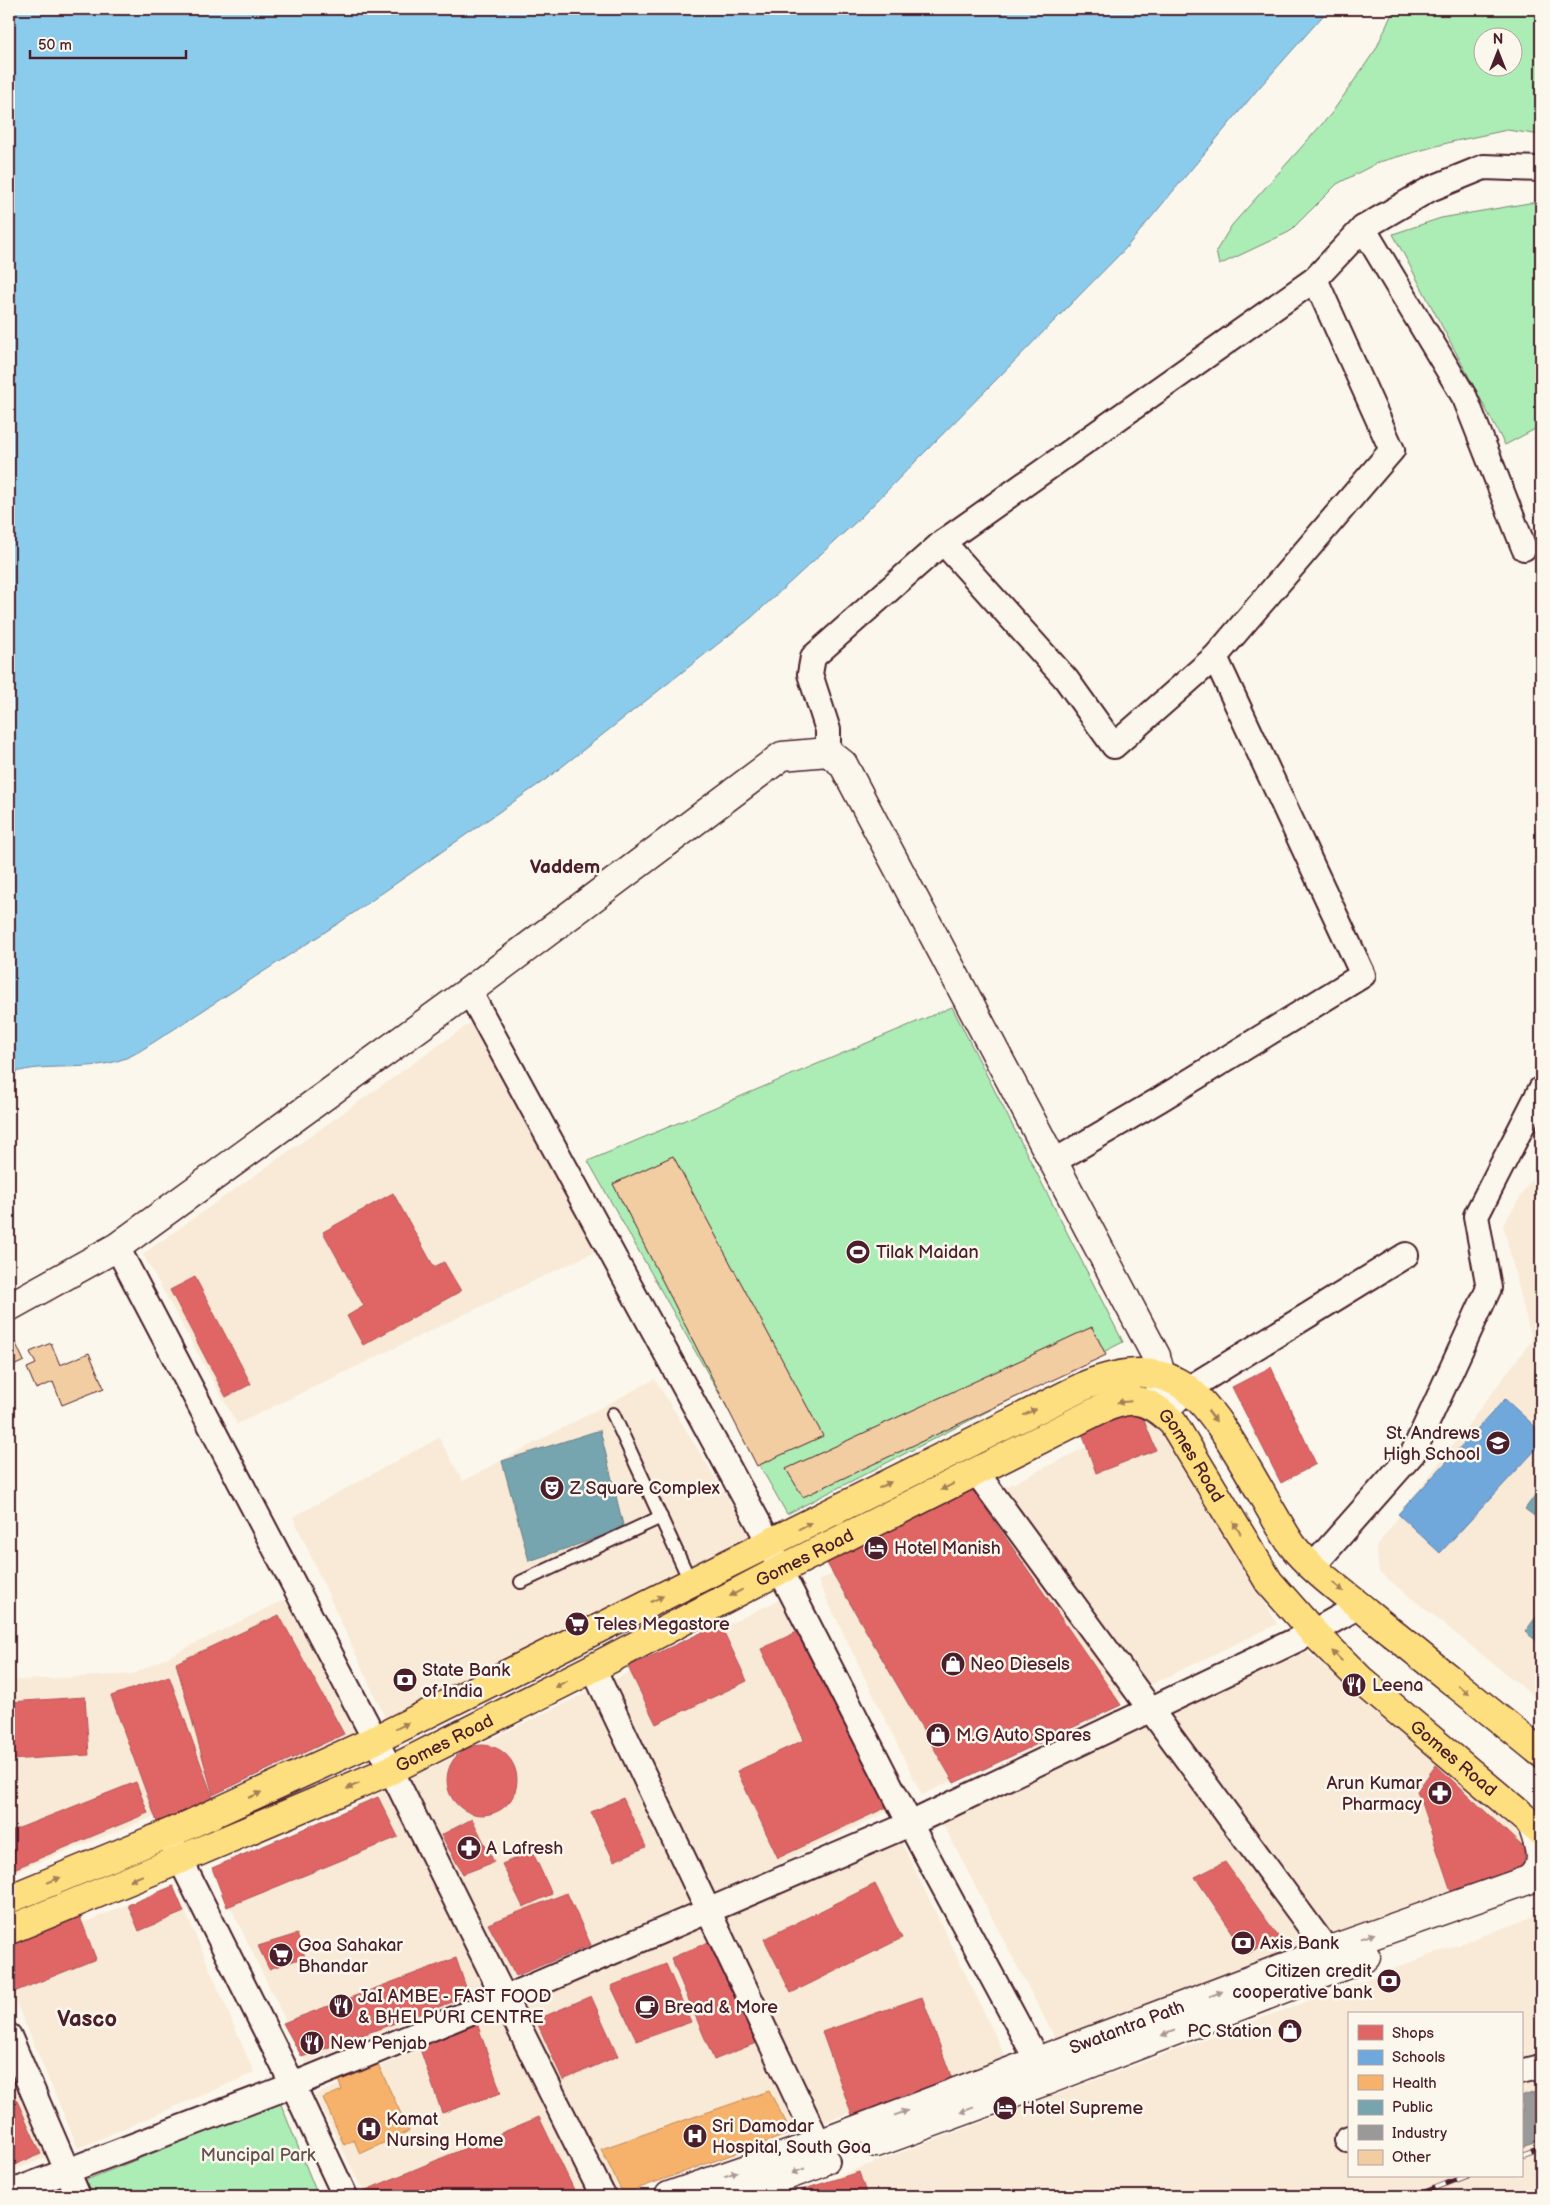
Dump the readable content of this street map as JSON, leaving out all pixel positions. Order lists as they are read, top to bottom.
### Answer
{
  "streets": {
    "main road": ["Gomes Road"],
    "street": ["Swatantra Path"]
  },
  "crossings": [
    ["Gomes Road", "Swatantra Path"]
  ],
  "districts": ["Vaddem", "Vasco"],
  "parks": ["Muncipal Park"],
  "places": {
    "sports": ["Tilak Maidan"],
    "school or university": ["St. Andrews High School"],
    "theatre": ["Z Square Complex"],
    "hotel": ["Hotel Manish", "Hotel Supreme"],
    "supermarket": ["Teles Megastore", "Goa Sahakar Bhandar"],
    "shop": ["Neo Diesels", "M.G Auto Spares", "PC Station"],
    "bank": ["State Bank of India", "Axis Bank", "Citizen credit cooperative bank"],
    "restaurant": ["Leena", "JaI AMBE - FAST FOOD & BHELPURI CENTRE", "New Penjab"],
    "pharmacy": ["Arun Kumar Pharmacy", "A Lafresh"],
    "cafe": ["Bread & More"],
    "hospital": ["Kamat Nursing Home", "Sri Damodar Hospital, South Goa"]
  },
  "legend": [
    "Shops",
    "Schools",
    "Health",
    "Public",
    "Industry",
    "Other"
  ],
  "scale_bar": "50 m",
  "north": "top"
}
